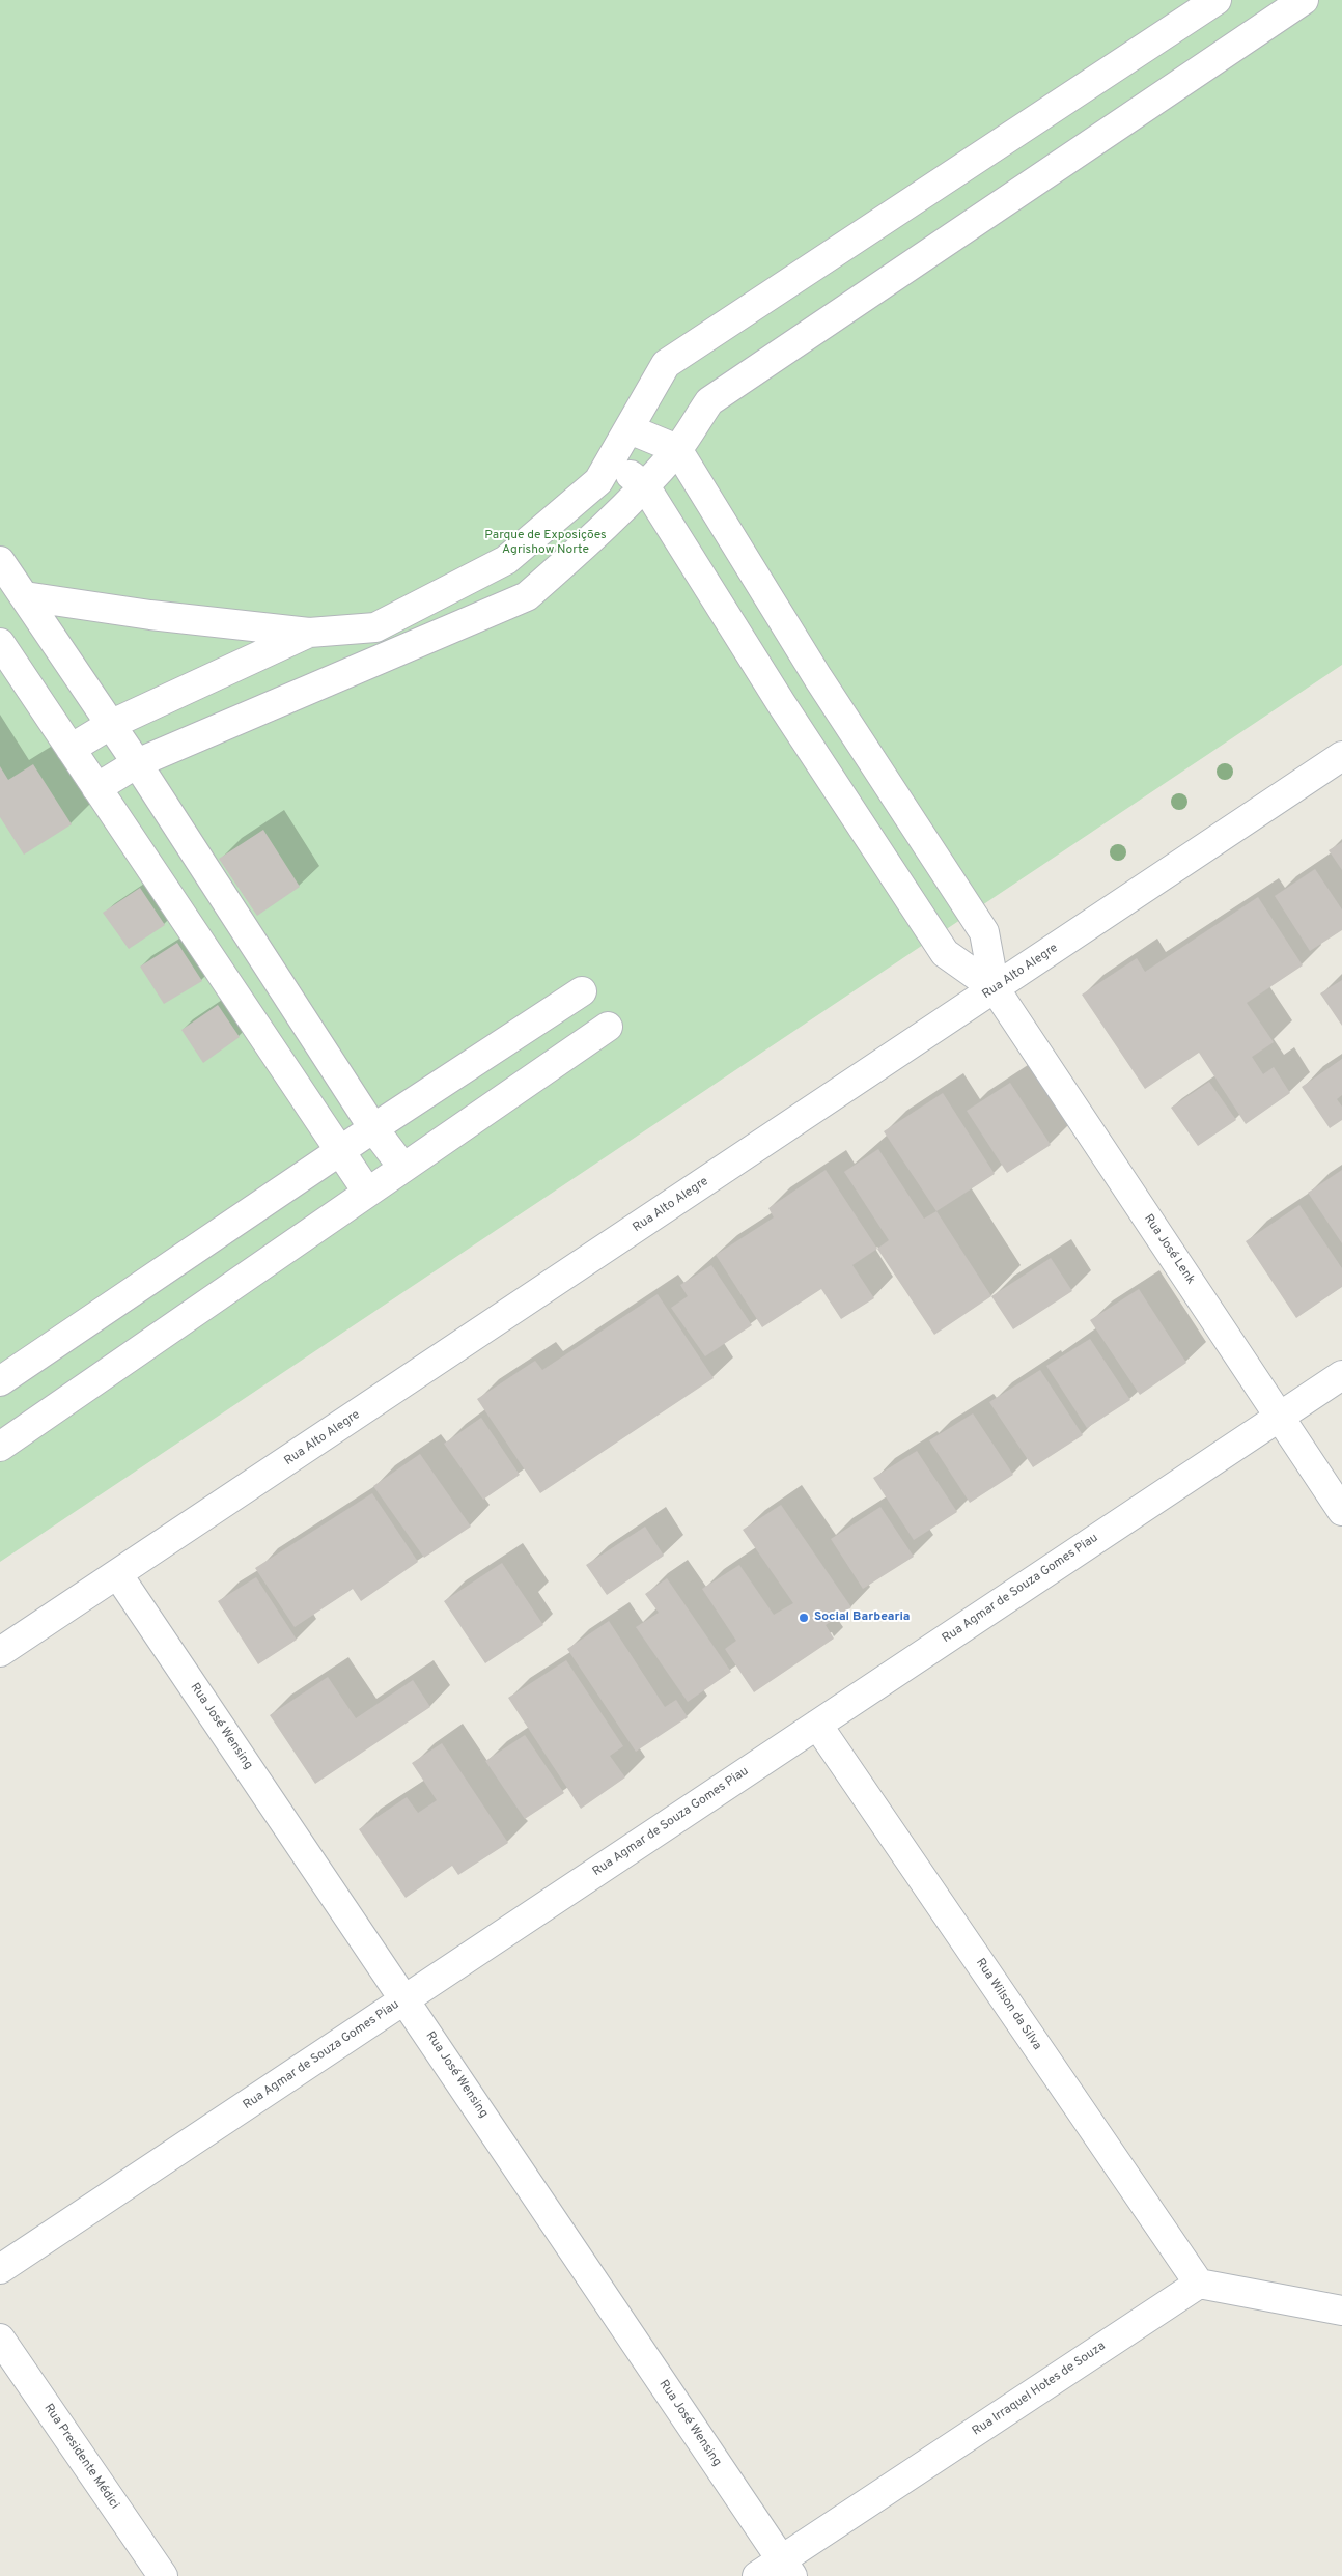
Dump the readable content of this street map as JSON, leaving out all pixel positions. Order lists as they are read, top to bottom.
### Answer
{
  "streets": {
    "street": [
      "Rua Alto Alegre",
      "Rua José Lenk",
      "Rua Agmar de Souza Gomes Piau",
      "Rua José Wensing",
      "Rua Wilson da Silva",
      "Rua Irraquel Hotes de Souza",
      "Rua Presidente Médici"
    ]
  },
  "crossings": [
    ["Rua Alto Alegre", "Rua José Lenk"],
    ["Rua Alto Alegre", "Rua José Wensing"],
    ["Rua José Lenk", "Rua Agmar de Souza Gomes Piau"],
    ["Rua Agmar de Souza Gomes Piau", "Rua José Wensing"],
    ["Rua Agmar de Souza Gomes Piau", "Rua Wilson da Silva"],
    ["Rua José Wensing", "Rua Irraquel Hotes de Souza"],
    ["Rua Wilson da Silva", "Rua Irraquel Hotes de Souza"]
  ],
  "parks": ["Parque de Exposições Agrishow Norte"],
  "places": ["Social Barbearia"]
}
